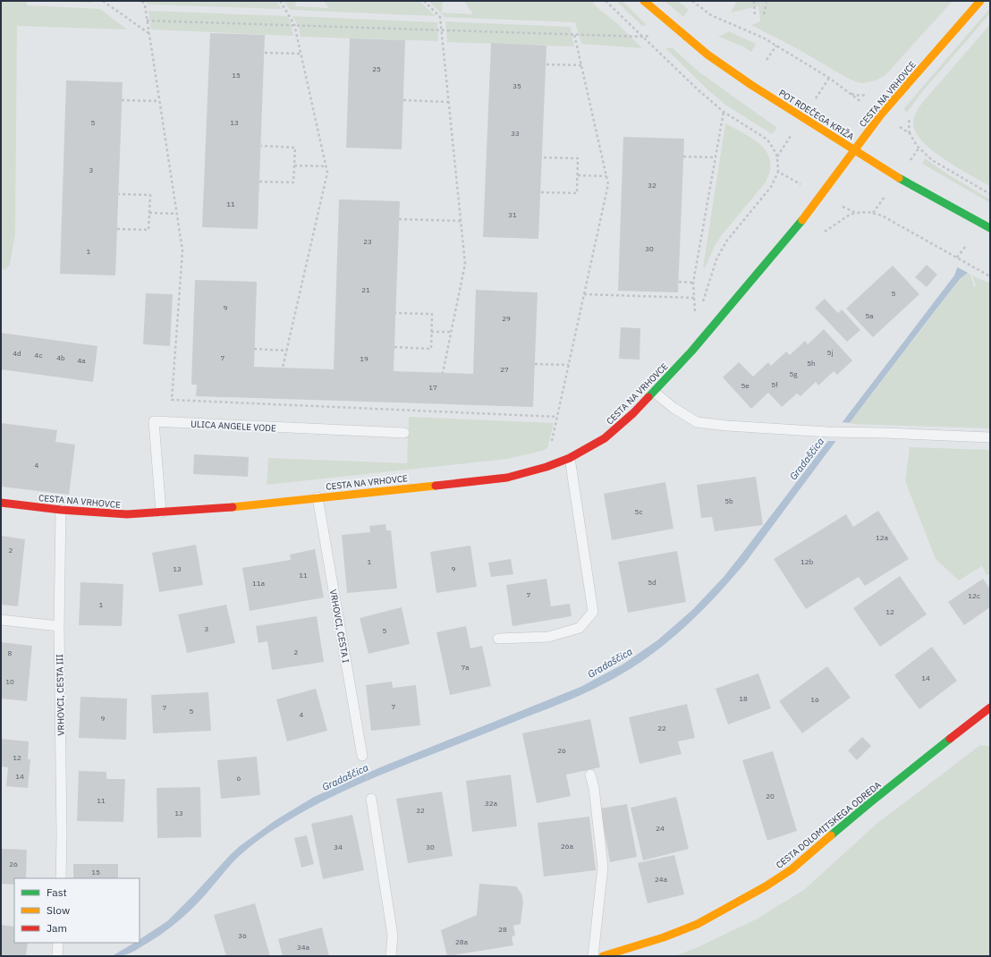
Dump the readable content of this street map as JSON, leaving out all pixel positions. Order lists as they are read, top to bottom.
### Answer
{
  "streets": {
    "street": ["CESTA NA VRHOVCE", "POT RDEČEGA KRIŽA", "CESTA DOLOMITSKEGA ODREDA"],
    "lane": ["ULICA ANGELE VODE", "VRHOVCI, CESTA I", "VRHOVCI, CESTA III"]
  },
  "crossings": [
    ["CESTA NA VRHOVCE", "POT RDEČEGA KRIŽA"],
    ["CESTA NA VRHOVCE", "ULICA ANGELE VODE"],
    ["CESTA NA VRHOVCE", "VRHOVCI, CESTA I"],
    ["CESTA NA VRHOVCE", "VRHOVCI, CESTA III"]
  ],
  "water": ["Gradaščica"],
  "house_numbers": [
    "25",
    "15",
    "35",
    "5",
    "13",
    "33",
    "3",
    "32",
    "11",
    "31",
    "23",
    "30",
    "1",
    "21",
    "5",
    "9",
    "5a",
    "29",
    "5j",
    "4d",
    "4c",
    "4b",
    "7",
    "19",
    "4a",
    "5h",
    "27",
    "5g",
    "5f",
    "5e",
    "17",
    "4",
    "5b",
    "5c",
    "12a",
    "2",
    "1",
    "12b",
    "13",
    "9",
    "11",
    "5d",
    "11a",
    "7",
    "12c",
    "1",
    "12",
    "3",
    "5",
    "2",
    "8",
    "7a",
    "14",
    "10",
    "18",
    "16",
    "7",
    "7",
    "5",
    "4",
    "9",
    "22",
    "26",
    "12",
    "14",
    "6",
    "20",
    "11",
    "32a",
    "32",
    "13",
    "24",
    "26a",
    "34",
    "30",
    "26",
    "15",
    "24a",
    "28",
    "36",
    "28a",
    "34a"
  ],
  "legend": ["Fast", "Slow", "Jam"]
}
